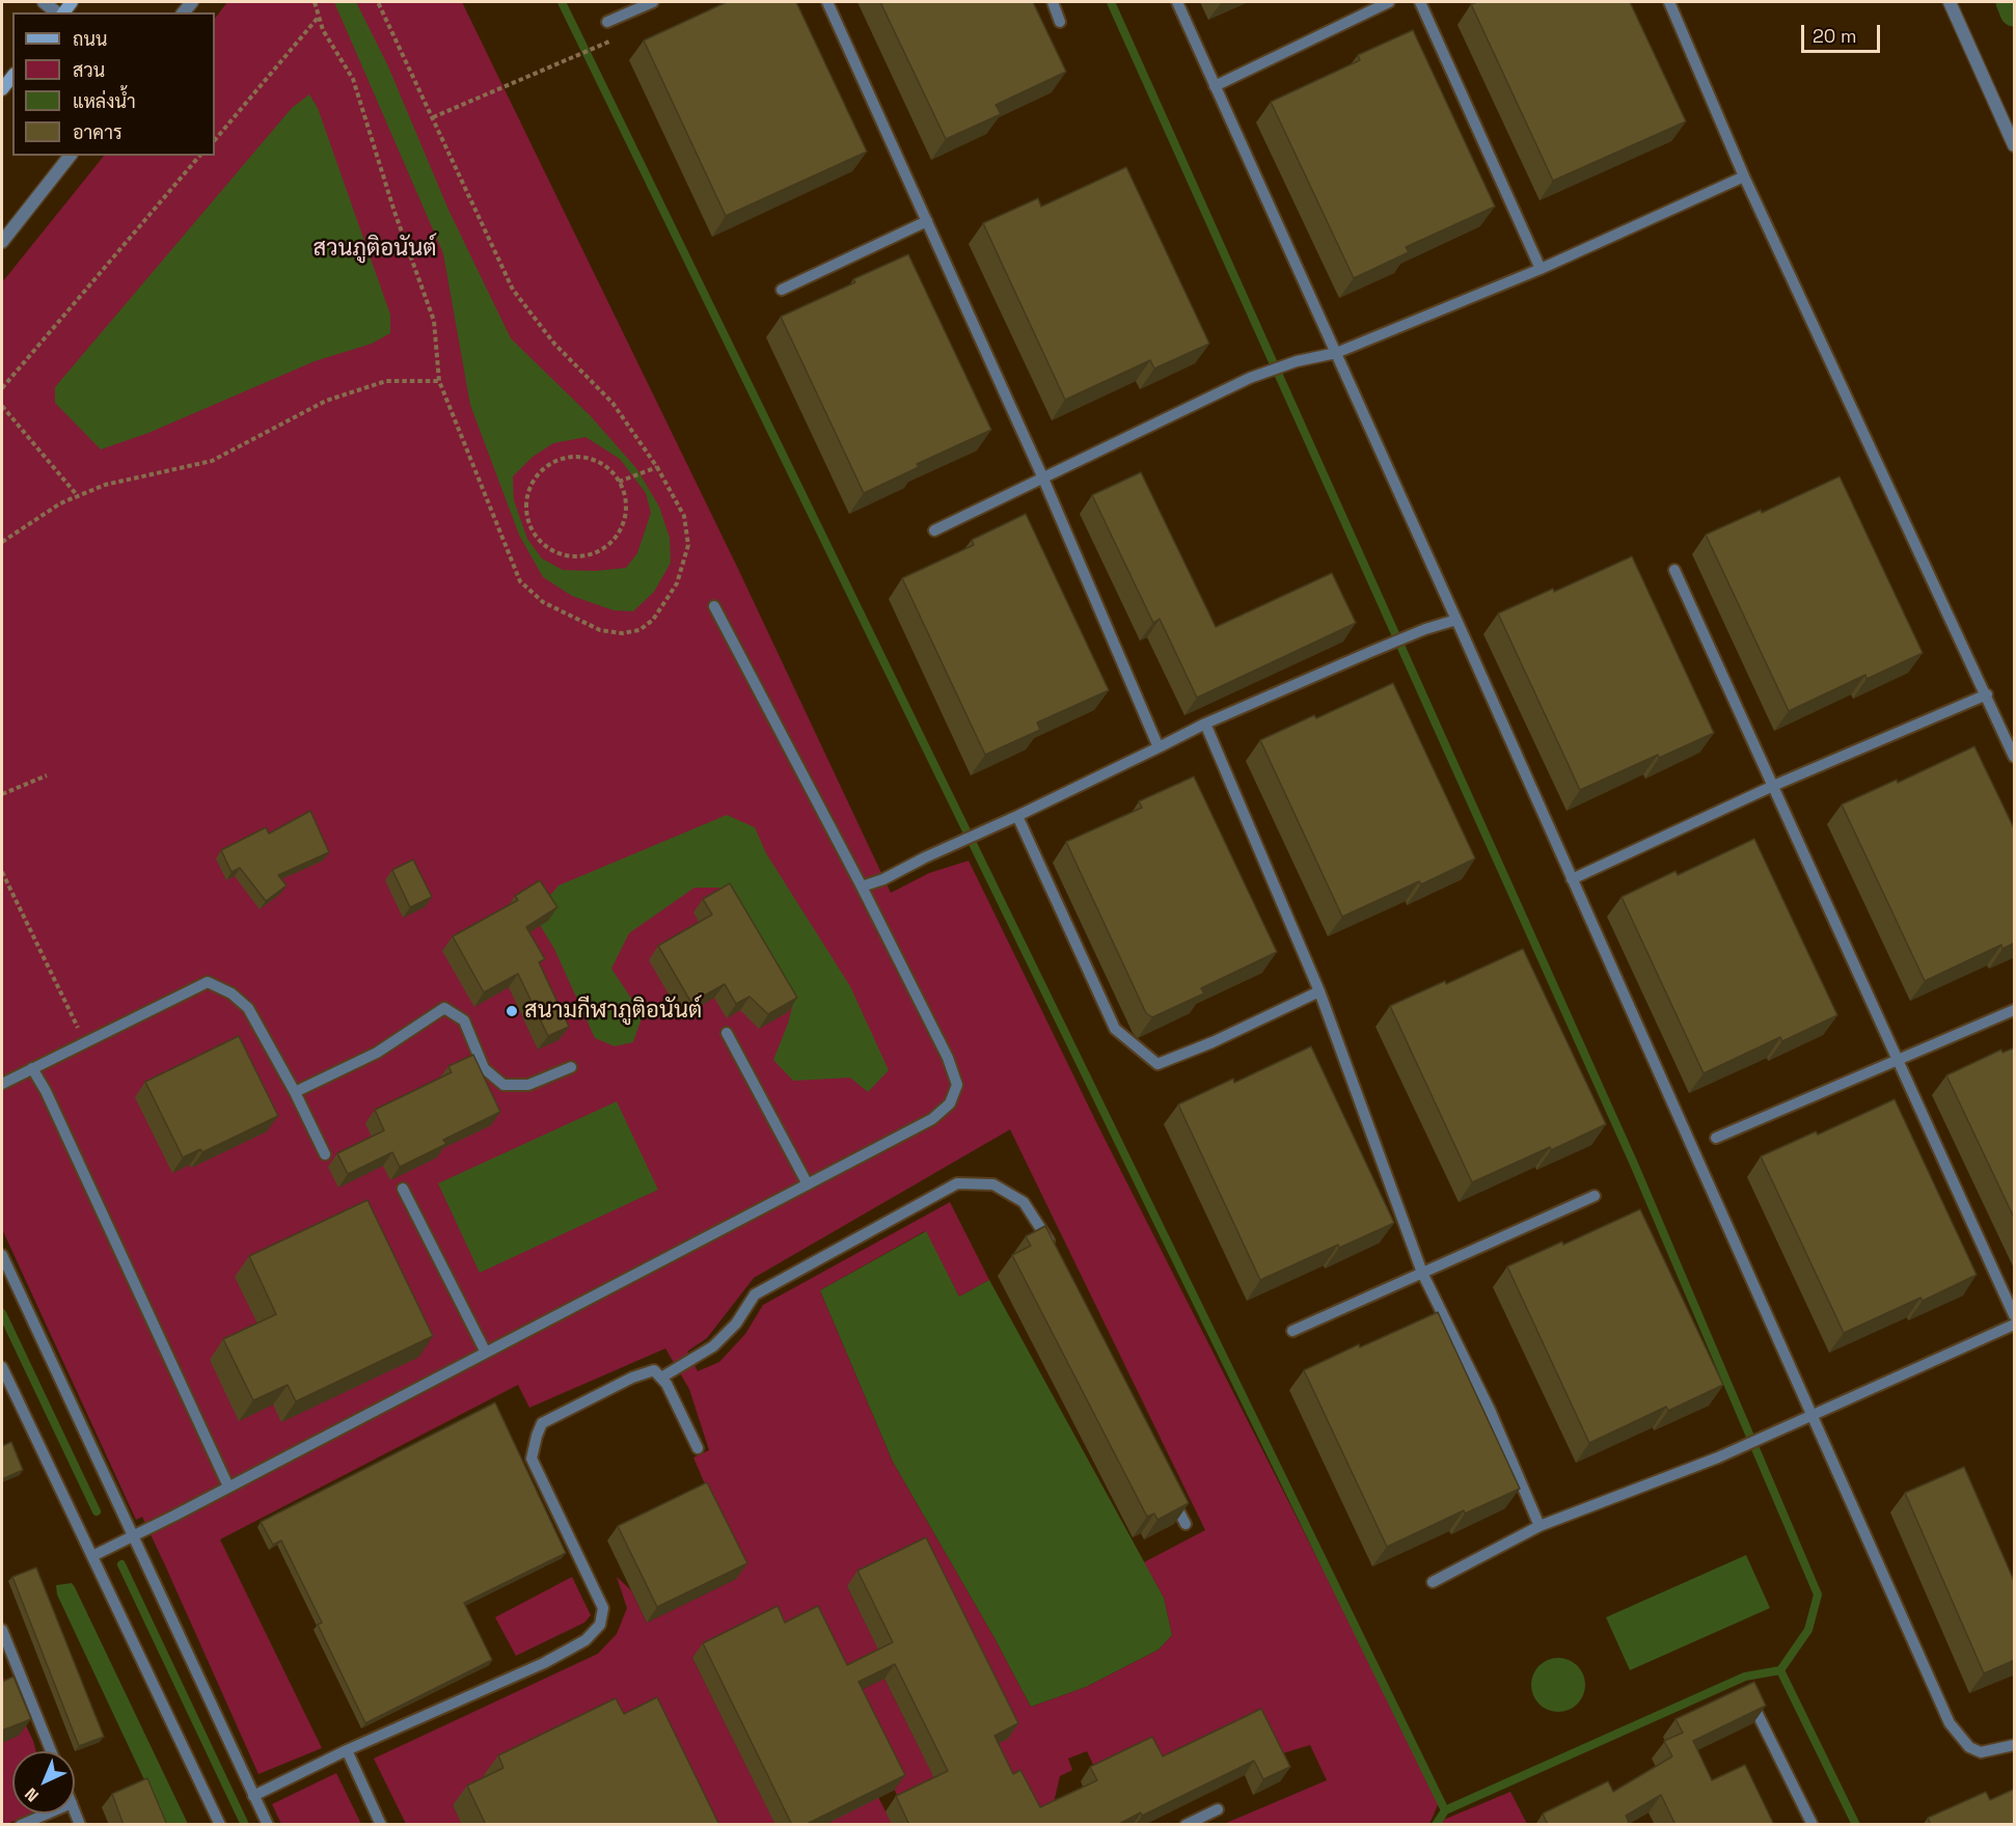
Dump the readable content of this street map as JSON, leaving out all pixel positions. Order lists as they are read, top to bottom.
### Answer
{
  "parks": ["สวนภูติอนันต์"],
  "places": ["สนามกีฬาภูติอนันต์"],
  "legend": [
    "ถนน",
    "สวน",
    "แหล่งน้ำ",
    "อาคาร"
  ],
  "scale_bar": "20 m",
  "north": "bottom left"
}
